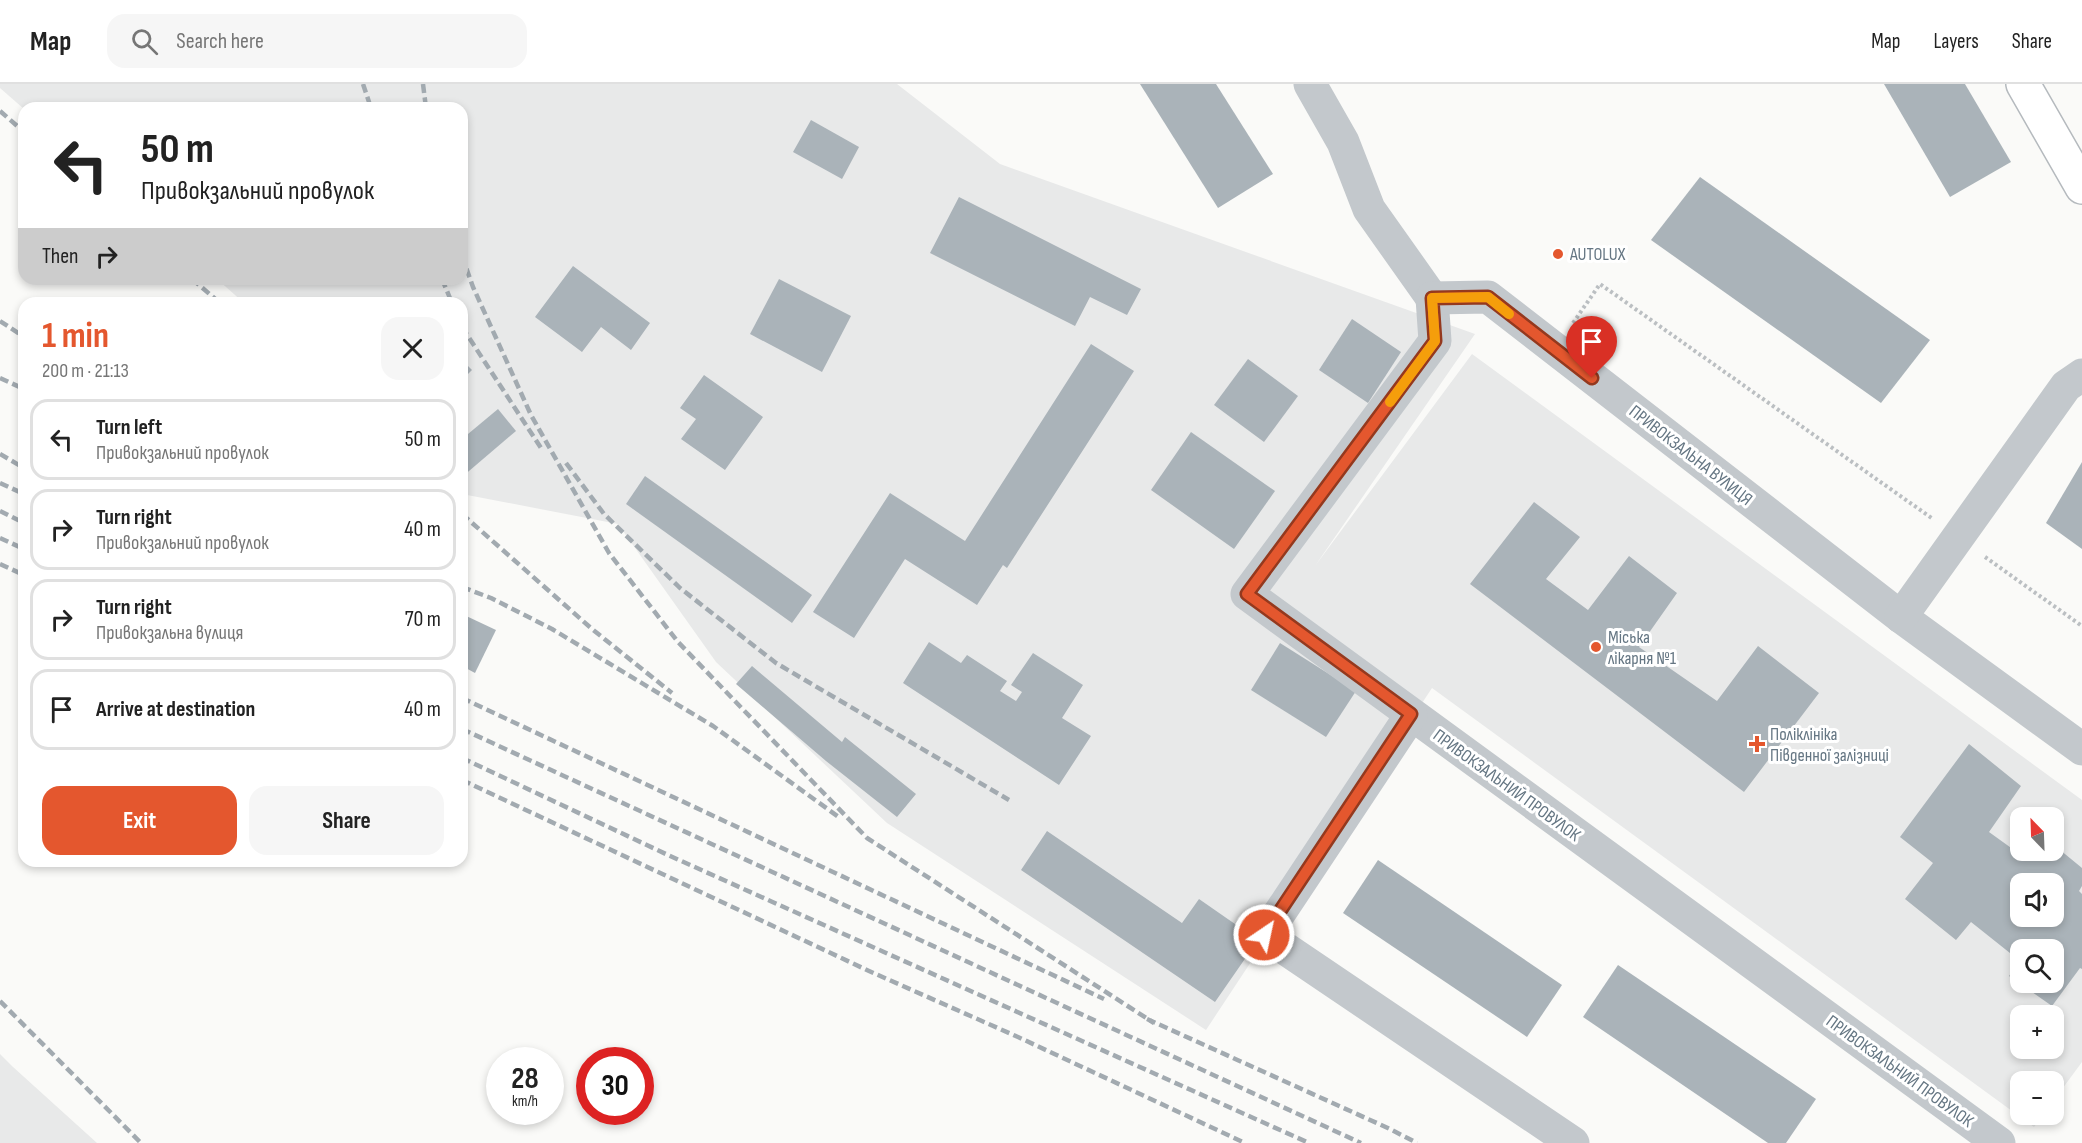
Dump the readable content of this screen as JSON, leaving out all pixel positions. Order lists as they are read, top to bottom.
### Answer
{
  "streets": {
    "street": ["ПРИВОКЗАЛЬНА ВУЛИЦЯ", "ПРИВОКЗАЛЬНИЙ ПРОВУЛОК"]
  },
  "crossings": [
    ["ПРИВОКЗАЛЬНА ВУЛИЦЯ", "ПРИВОКЗАЛЬНИЙ ПРОВУЛОК"]
  ],
  "places": {
    "other": ["AUTOLUX", "Міська лікарня №1"],
    "health": ["Поліклініка Південної залізниці"]
  },
  "north": "top left",
  "page": {
    "header": "Map",
    "search": "Search here",
    "nav": ["Map", "Layers", "Share"],
    "turn": ["50 m", "Привокзальний провулок"],
    "then": "Then",
    "heading": ["1 min", "200 m · 21:13"],
    "list": [
      {
        "name": "Turn left",
        "note": "Привокзальний провулок",
        "value": "50 m"
      },
      {
        "name": "Turn right",
        "note": "Привокзальний провулок",
        "value": "40 m"
      },
      {
        "name": "Turn right",
        "note": "Привокзальна вулиця",
        "value": "70 m"
      },
      {
        "name": "Arrive at destination",
        "value": "40 m"
      }
    ],
    "buttons": ["Exit", "Share"],
    "map_buttons": ["+", "−"],
    "speed": "28 km/h",
    "limit": "30"
  }
}
